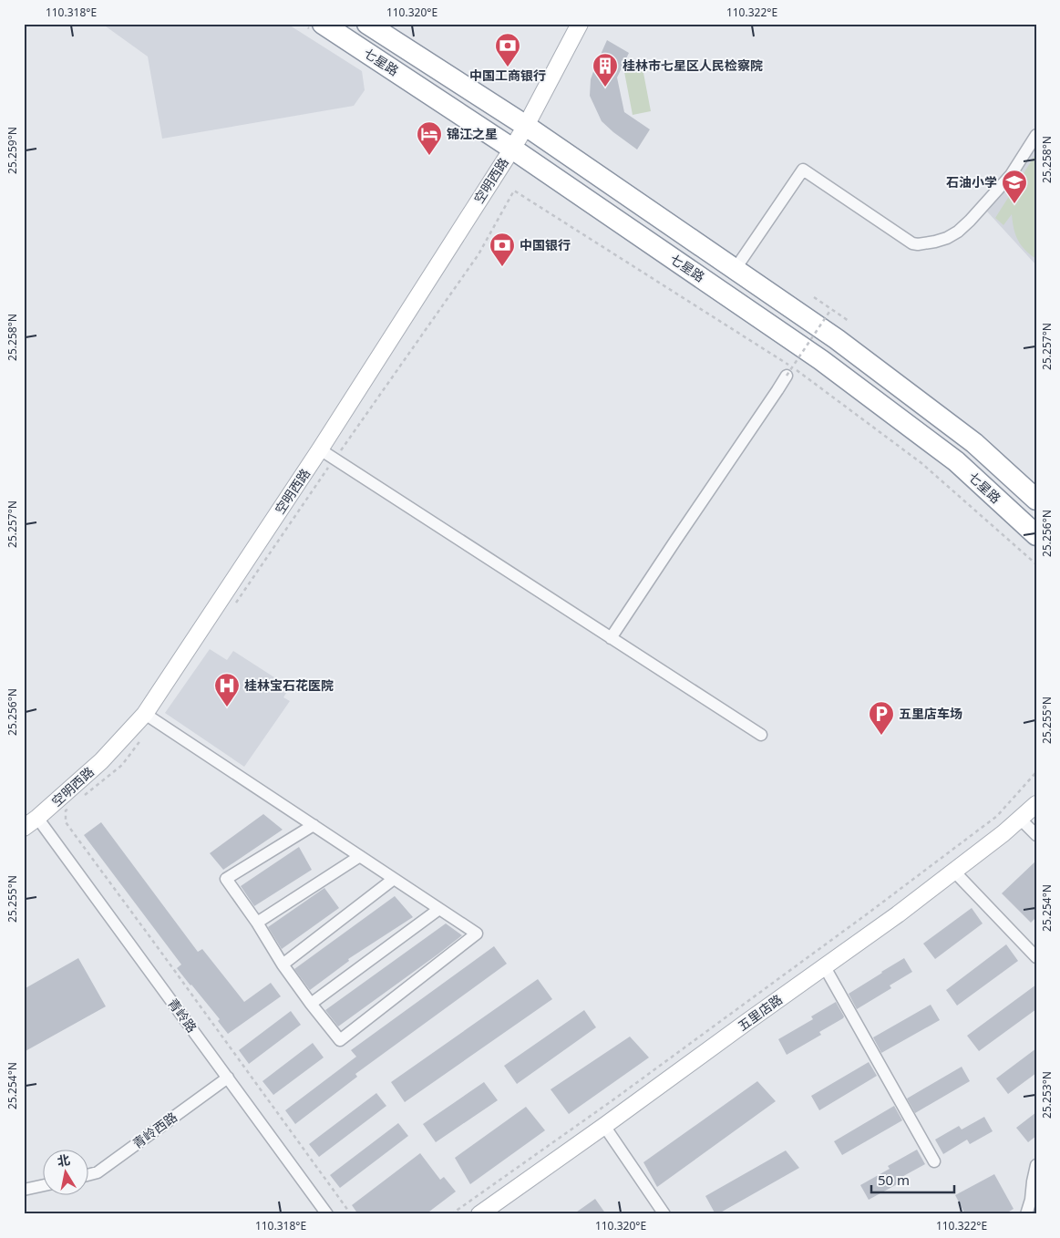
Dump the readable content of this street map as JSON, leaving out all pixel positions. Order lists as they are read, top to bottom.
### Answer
{
  "streets": {
    "highway": ["七星路"],
    "main road": ["空明西路", "五里店路"],
    "street": ["青岭路", "青岭西路"]
  },
  "crossings": [
    ["七星路", "空明西路"],
    ["空明西路", "青岭路"],
    ["青岭路", "青岭西路"]
  ],
  "places": {
    "bank": ["中国工商银行", "中国银行"],
    "building": ["桂林市七星区人民检察院"],
    "hotel": ["锦江之星"],
    "school or university": ["石油小学"],
    "hospital": ["桂林宝石花医院"],
    "parking": ["五里店车场"]
  },
  "scale_bar": "50 m",
  "north": "top",
  "coordinates": [
    "110.318°E",
    "110.320°E",
    "110.322°E",
    "25.259°N",
    "25.258°N",
    "25.257°N",
    "25.256°N",
    "25.255°N",
    "25.254°N",
    "25.253°N"
  ]
}
